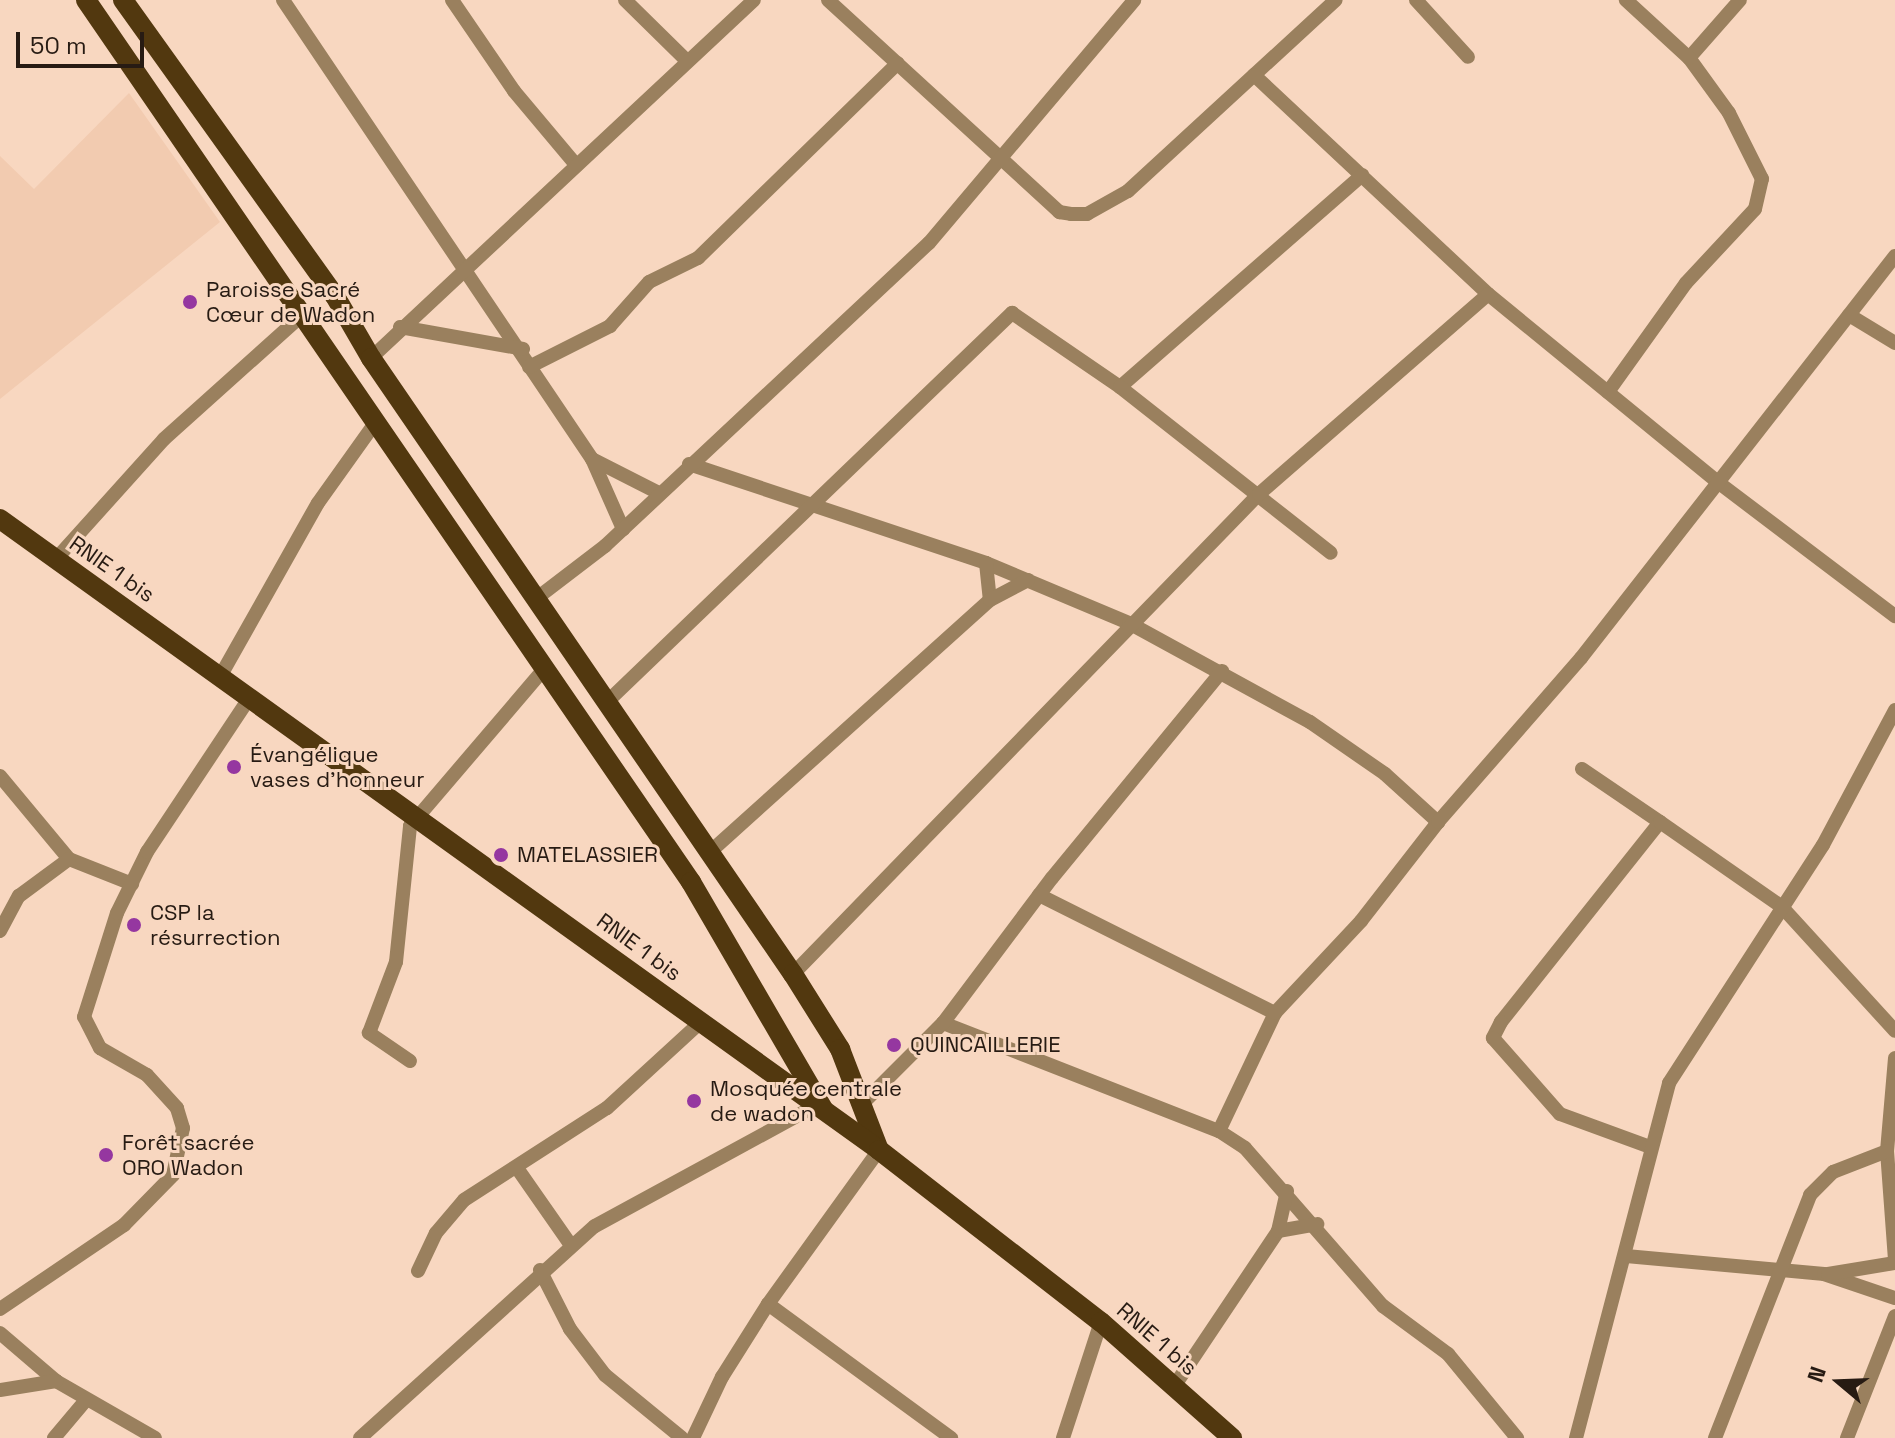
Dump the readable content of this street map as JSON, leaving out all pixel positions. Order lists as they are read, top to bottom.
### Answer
{
  "streets": {
    "main road": ["RNIE 1 bis"]
  },
  "places": [
    "Paroisse Sacré Cœur de Wadon",
    "Évangélique vases d'honneur",
    "MATELASSIER",
    "CSP la résurrection",
    "QUINCAILLERIE",
    "Mosquée centrale de wadon",
    "Forêt sacrée ORO Wadon"
  ],
  "scale_bar": "50 m",
  "north": "left"
}
